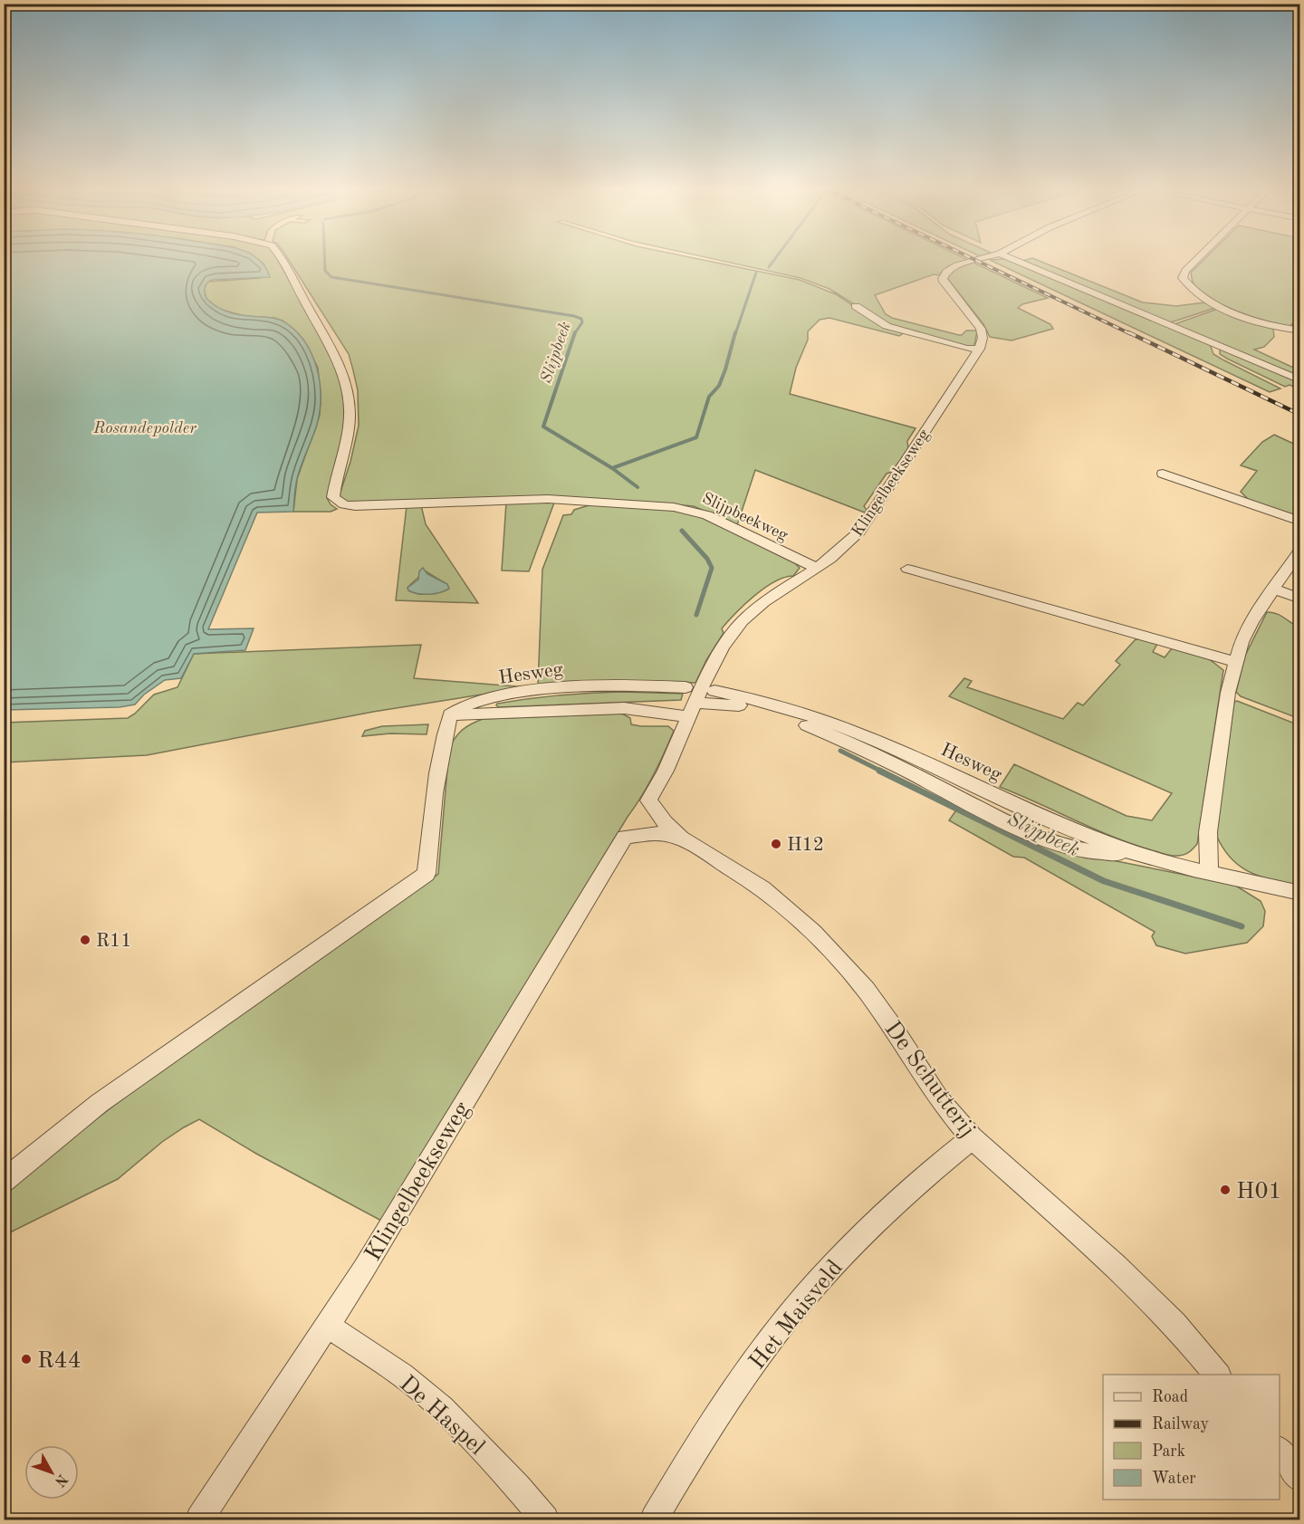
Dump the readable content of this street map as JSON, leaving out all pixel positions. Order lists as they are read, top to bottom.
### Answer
{
  "streets": {
    "street": [
      "Klingelbeekseweg",
      "Slijpbeekweg",
      "Hesweg",
      "De Schutterij",
      "Het Maisveld",
      "De Haspel"
    ]
  },
  "crossings": [
    ["Klingelbeekseweg", "Slijpbeekweg"],
    ["Klingelbeekseweg", "De Schutterij"],
    ["Klingelbeekseweg", "De Haspel"],
    ["De Schutterij", "Het Maisveld"]
  ],
  "water": ["Slijpbeek", "Rosandepolder"],
  "places": [
    "H12",
    "R11",
    "H01",
    "R44"
  ],
  "legend": [
    "Road",
    "Railway",
    "Park",
    "Water"
  ],
  "north": "bottom right"
}
